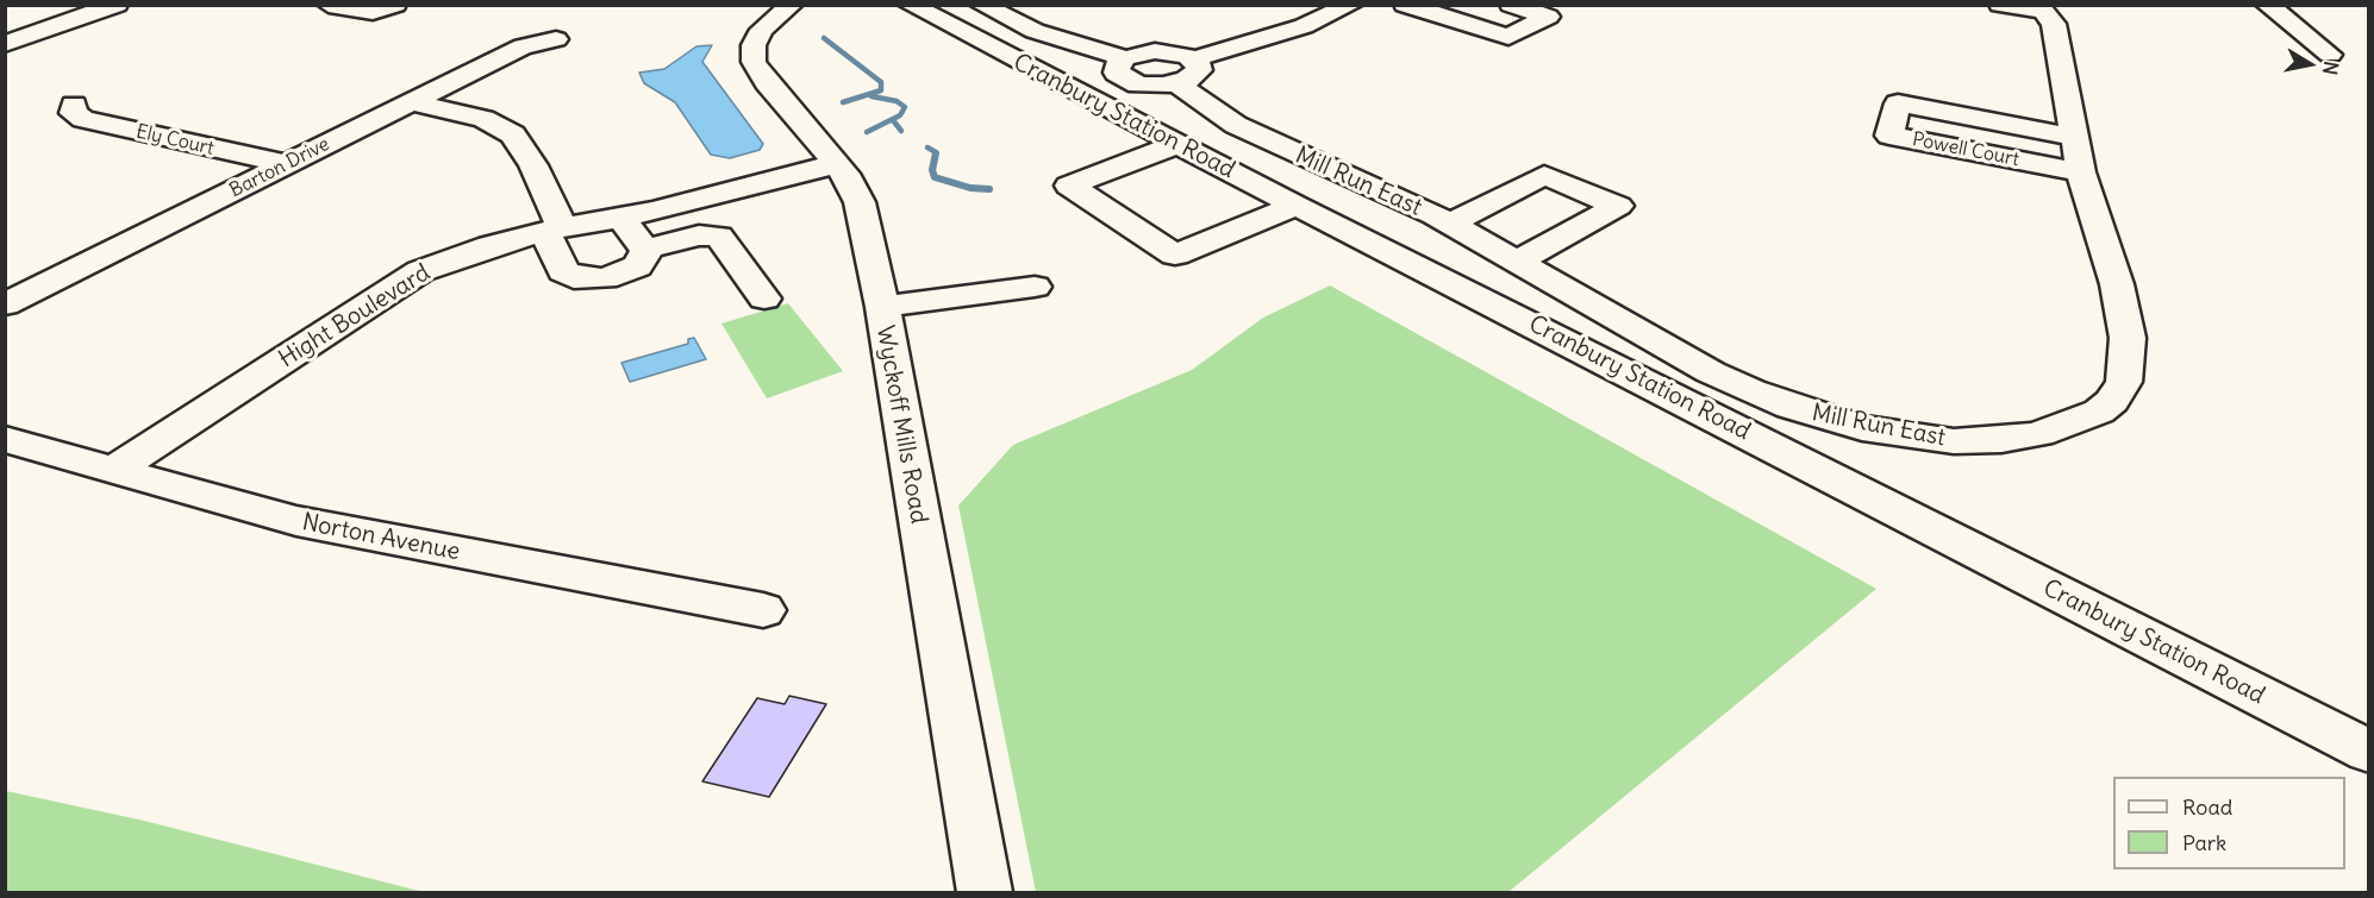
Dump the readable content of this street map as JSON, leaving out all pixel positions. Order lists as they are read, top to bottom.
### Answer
{
  "streets": {
    "street": [
      "Cranbury Station Road",
      "Ely Court",
      "Powell Court",
      "Barton Drive",
      "Mill Run East",
      "Hight Boulevard",
      "Wyckoff Mills Road",
      "Norton Avenue"
    ]
  },
  "crossings": [
    ["Ely Court", "Barton Drive"],
    ["Powell Court", "Mill Run East"],
    ["Hight Boulevard", "Wyckoff Mills Road"],
    ["Hight Boulevard", "Norton Avenue"]
  ],
  "legend": ["Road", "Park"],
  "north": "right"
}
